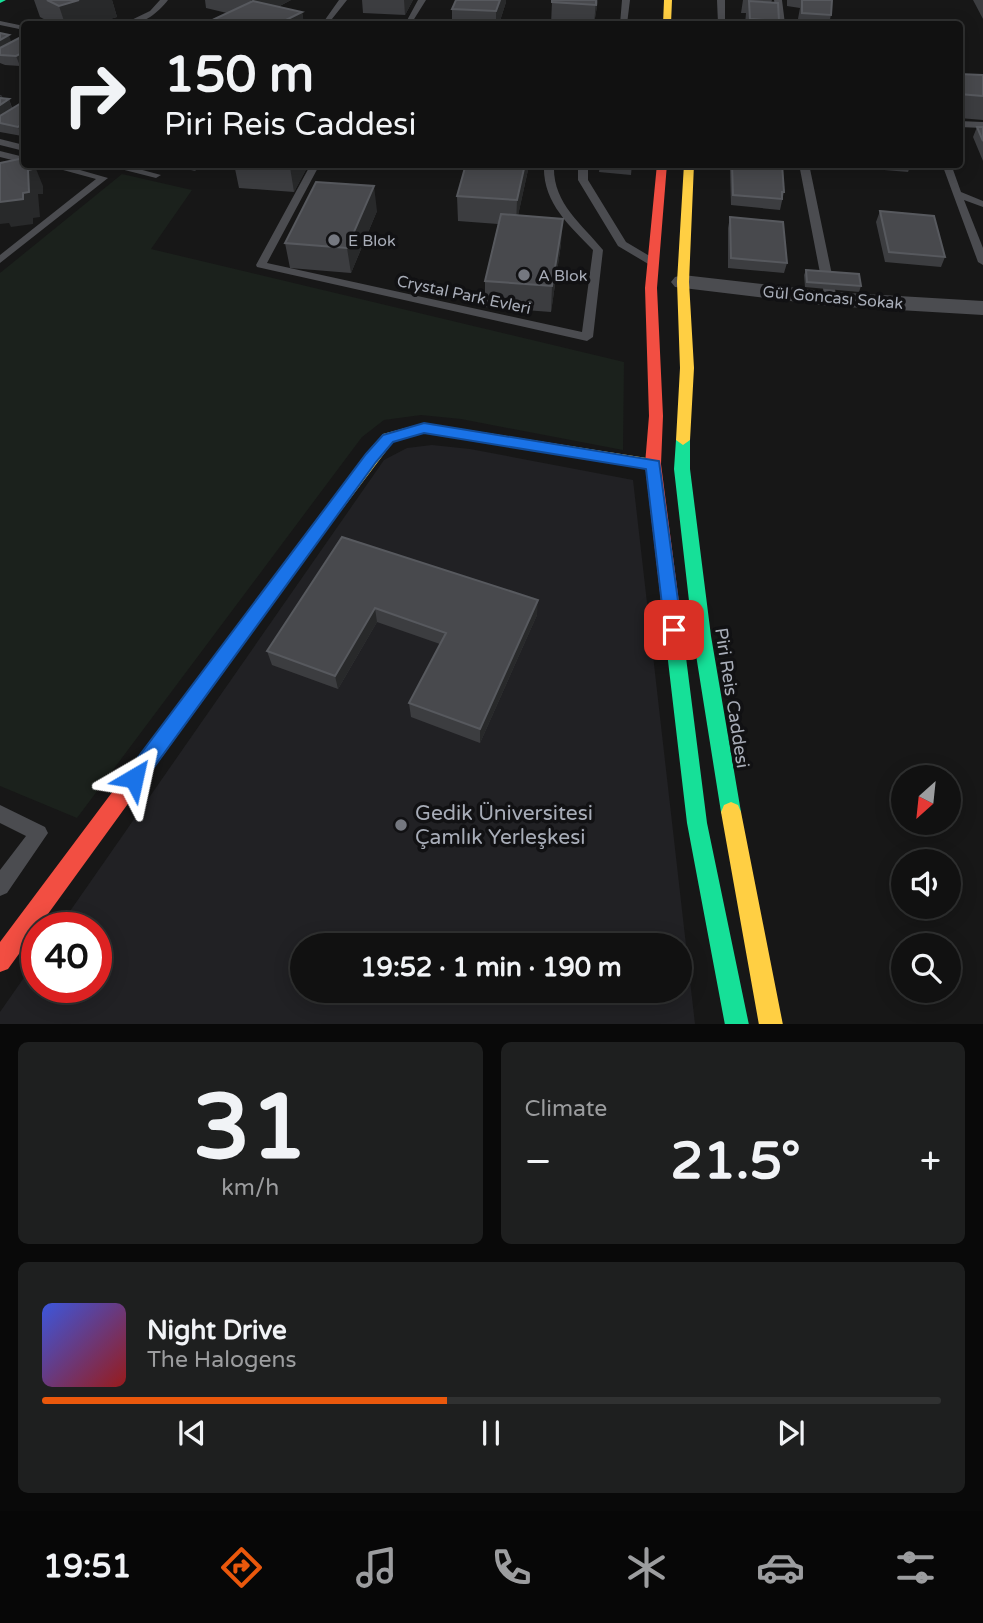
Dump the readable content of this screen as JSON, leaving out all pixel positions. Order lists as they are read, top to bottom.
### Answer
{
  "streets": {
    "street": ["Gül Goncası Sokak", "Piri Reis Caddesi"],
    "lane": ["Crystal Park Evleri"]
  },
  "crossings": [
    ["Gül Goncası Sokak", "Piri Reis Caddesi"]
  ],
  "places": ["E Blok", "A Blok", "Gedik Üniversitesi Çamlık Yerleşkesi"],
  "north": "bottom left",
  "page": {
    "turn": ["150 m", "Piri Reis Caddesi"],
    "limit": "40",
    "trip": "19:52 · 1 min · 190 m",
    "tile": [
      ["31", "km/h"],
      "Climate"
    ],
    "heat": ["−", "21.5°", "+"],
    "song": ["Night Drive", "The Halogens"],
    "tabs": "19:51"
  }
}
